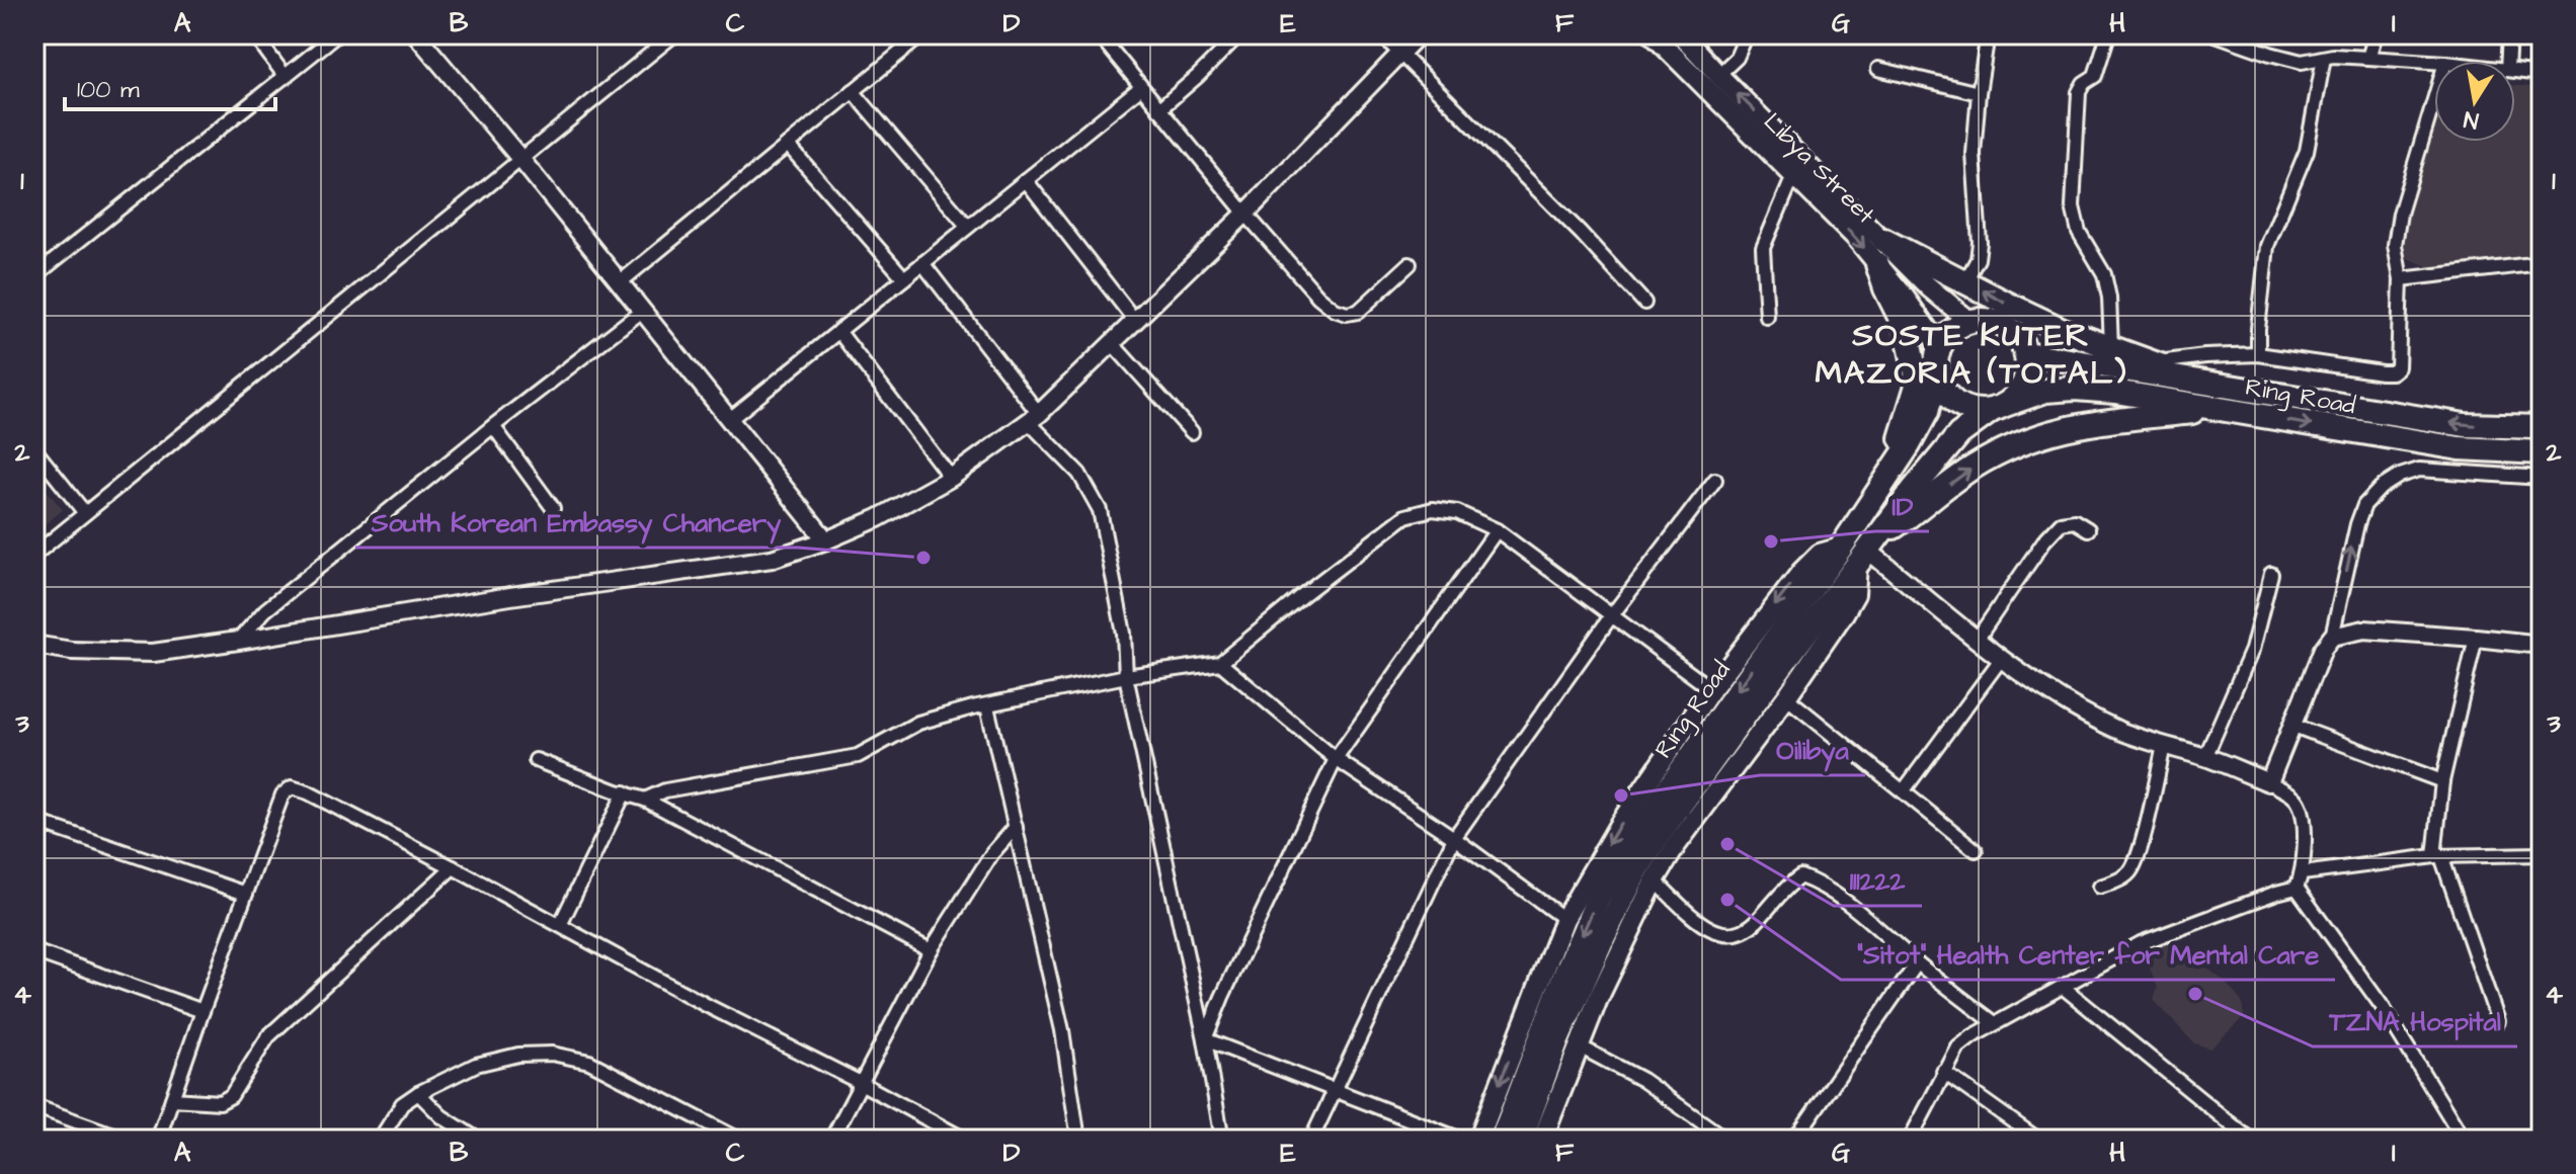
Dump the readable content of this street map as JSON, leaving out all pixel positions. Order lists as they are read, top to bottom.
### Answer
{
  "streets": {
    "highway": ["Ring Road"],
    "main road": ["Libya Street"]
  },
  "crossings": [
    ["Libya Street", "Ring Road"]
  ],
  "districts": ["SOSTE KUTER MAZORIA (TOTAL)"],
  "places": [
    "ID",
    "South Korean Embassy Chancery",
    "Oilibya",
    "111222",
    "“Sitot” Health Center for Mental Care",
    "TZNA Hospital"
  ],
  "scale_bar": "100 m",
  "north": "bottom",
  "grid": {
    "columns": [
      "A",
      "B",
      "C",
      "D",
      "E",
      "F",
      "G",
      "H",
      "I"
    ],
    "rows": [
      "1",
      "2",
      "3",
      "4"
    ]
  }
}
